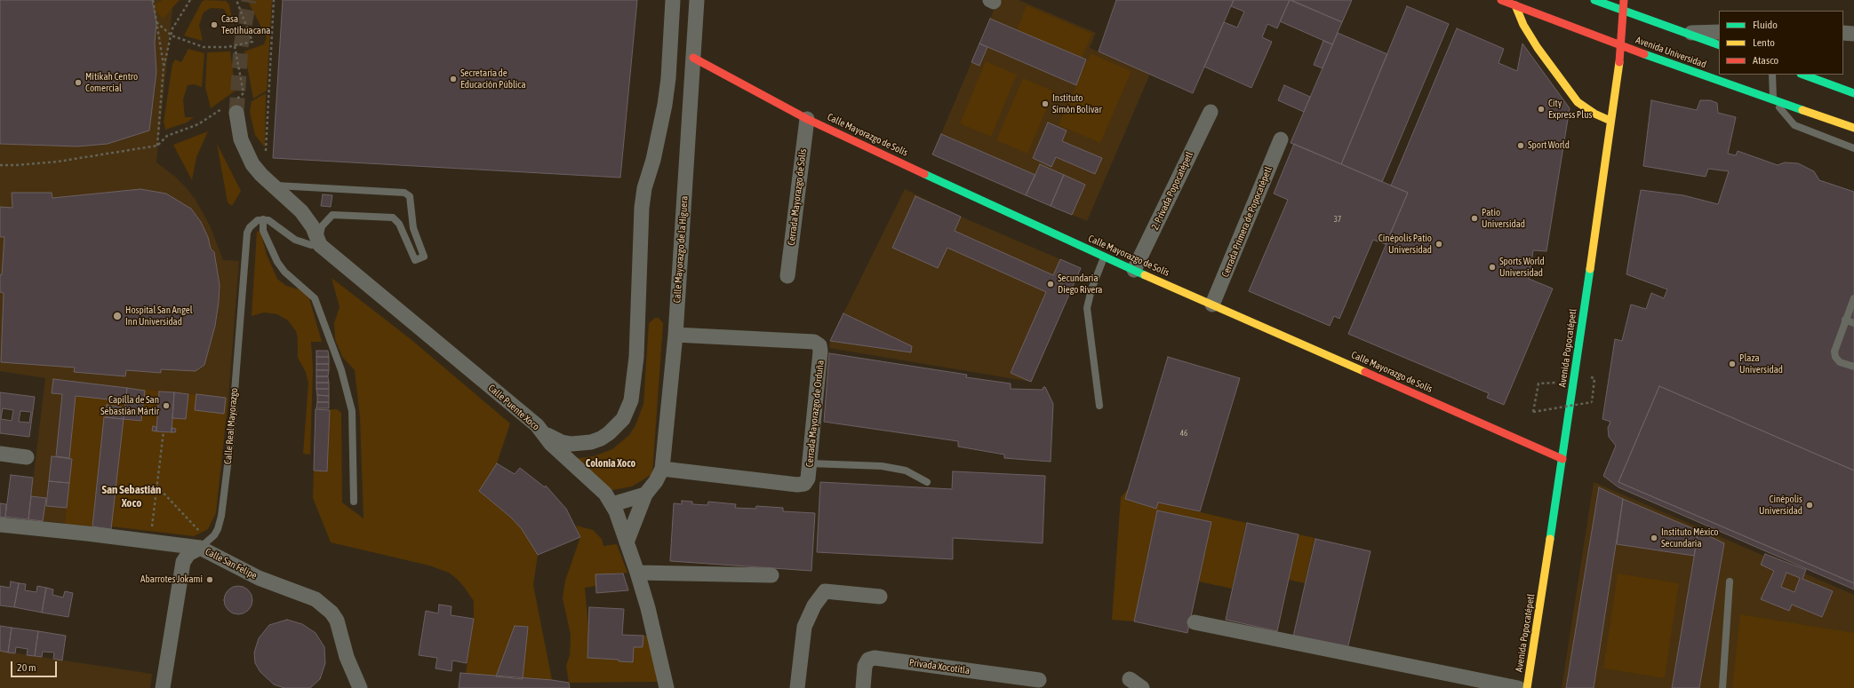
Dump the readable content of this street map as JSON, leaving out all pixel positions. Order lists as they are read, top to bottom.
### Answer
{
  "streets": {
    "main road": ["Avenida Universidad", "Calle Mayorazgo de Solís", "Avenida Popocatépetl"],
    "street": [
      "2. Privada Popocatépetl",
      "Cerrada Mayorazgo de Solís",
      "Cerrada Primera de Popocatépetl",
      "Calle Mayorazgo de la Higuera",
      "Calle Puente Xoco",
      "Cerrada Mayorazgo de Orduña",
      "Calle Real Mayorazgo",
      "Calle San Felipe",
      "Privada Xocotitla"
    ]
  },
  "crossings": [
    ["Avenida Universidad", "Avenida Popocatépetl"],
    ["Calle Mayorazgo de Solís", "2. Privada Popocatépetl"],
    ["Calle Mayorazgo de Solís", "Cerrada Mayorazgo de Solís"],
    ["Calle Mayorazgo de Solís", "Cerrada Primera de Popocatépetl"],
    ["Calle Mayorazgo de Solís", "Calle Mayorazgo de la Higuera"],
    ["Calle Mayorazgo de Solís", "Avenida Popocatépetl"],
    ["Calle Mayorazgo de la Higuera", "Calle Puente Xoco"],
    ["Calle Mayorazgo de la Higuera", "Cerrada Mayorazgo de Orduña"],
    ["Calle Real Mayorazgo", "Calle San Felipe"]
  ],
  "districts": ["Colonia Xoco", "San Sebastián Xoco"],
  "places": [
    "Casa Teotihuacana",
    "Secretaría de Educación Pública",
    "Mítikah Centro Comercial",
    "Instituto Simón Bolívar",
    "City Express Plus",
    "Sport World",
    "Patio Universidad",
    "Cinépolis Patio Universidad",
    "Sports World Universidad",
    "Secundaria Diego Rivera",
    "Hospital San Angel Inn Universidad",
    "Plaza Universidad",
    "Capilla de San Sebastián Mártir",
    "Cinépolis Universidad",
    "Instituto México Secundaria",
    "Abarrotes Jokami"
  ],
  "house_numbers": ["37", "46"],
  "legend": ["Fluido", "Lento", "Atasco"],
  "scale_bar": "20 m"
}
